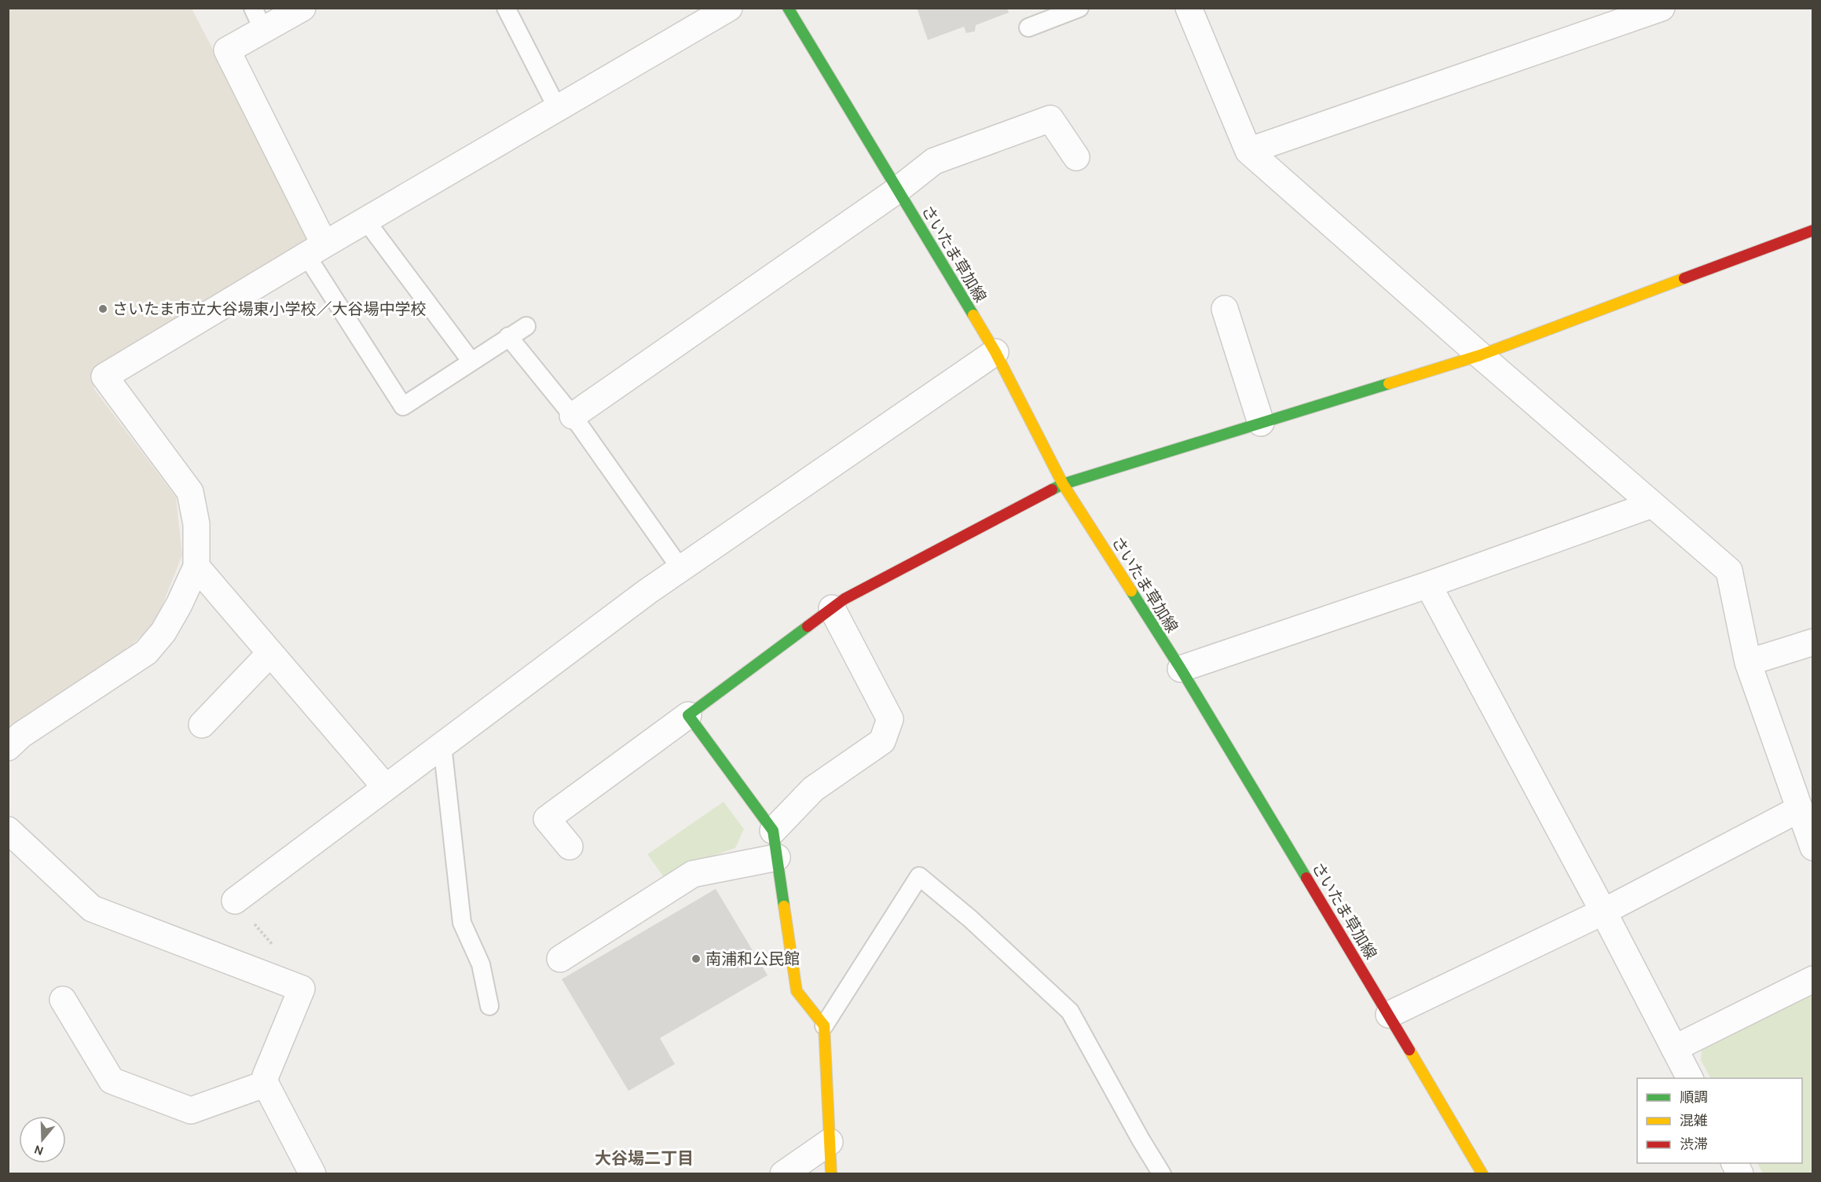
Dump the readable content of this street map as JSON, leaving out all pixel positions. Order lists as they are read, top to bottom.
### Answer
{
  "streets": {
    "street": ["さいたま草加線"]
  },
  "districts": ["大谷場二丁目"],
  "places": ["さいたま市立大谷場東小学校／大谷場中学校", "南浦和公民館"],
  "legend": ["順調", "混雑", "渋滞"],
  "north": "bottom"
}
